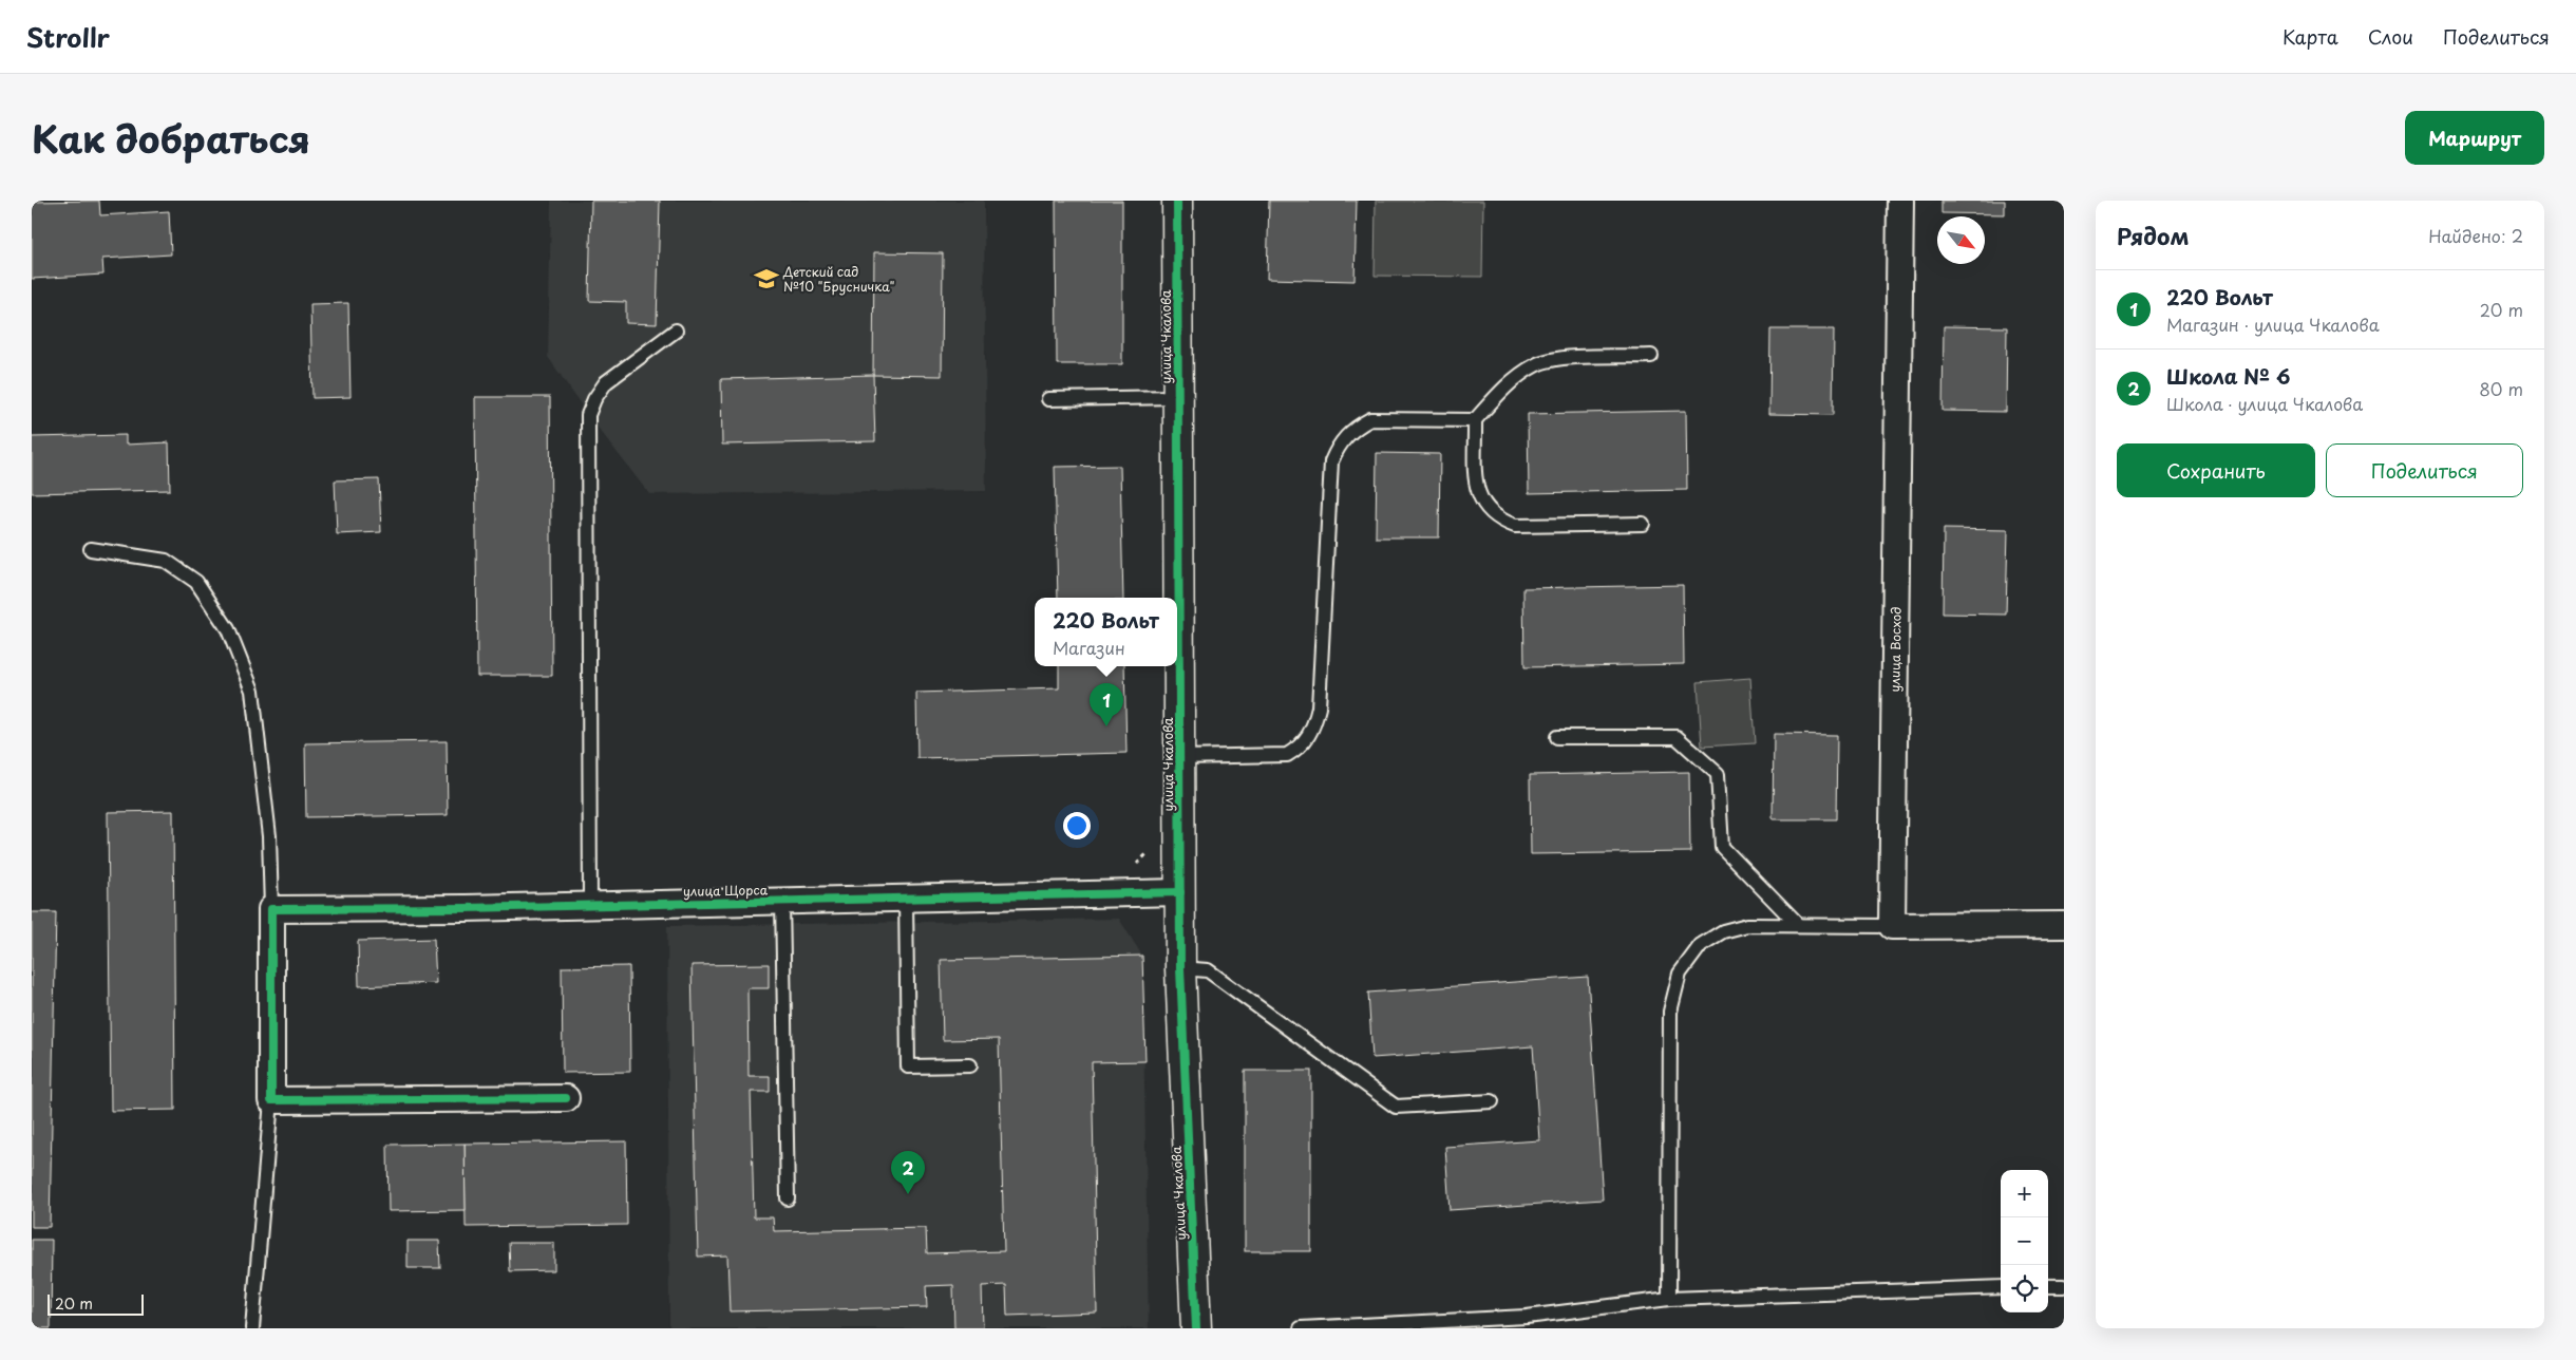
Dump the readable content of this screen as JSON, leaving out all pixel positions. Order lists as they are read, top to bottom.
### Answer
{
  "streets": {
    "street": ["улица Чкалова", "улица Восход", "улица Щорса"]
  },
  "crossings": [
    ["улица Чкалова", "улица Щорса"]
  ],
  "places": {
    "school or university": ["Детский сад №10 \"Брусничка\""]
  },
  "scale_bar": "20 m",
  "north": "bottom right",
  "page": {
    "header": "Strollr",
    "nav": ["Карта", "Слои", "Поделиться"],
    "title": "Как добраться",
    "buttons": [
      "Маршрут",
      ["Сохранить", "Поделиться"]
    ],
    "heading": ["Рядом", "Найдено: 2"],
    "list": [
      {
        "mark": "1",
        "name": "220 Вольт",
        "note": "Магазин · улица Чкалова",
        "value": "20 m"
      },
      {
        "mark": "2",
        "name": "Школа № 6",
        "note": "Школа · улица Чкалова",
        "value": "80 m"
      }
    ],
    "popup": ["220 Вольт", "Магазин"],
    "pins": ["1", "2"],
    "map_buttons": ["+", "−"],
    "scale": "20 m"
  }
}
